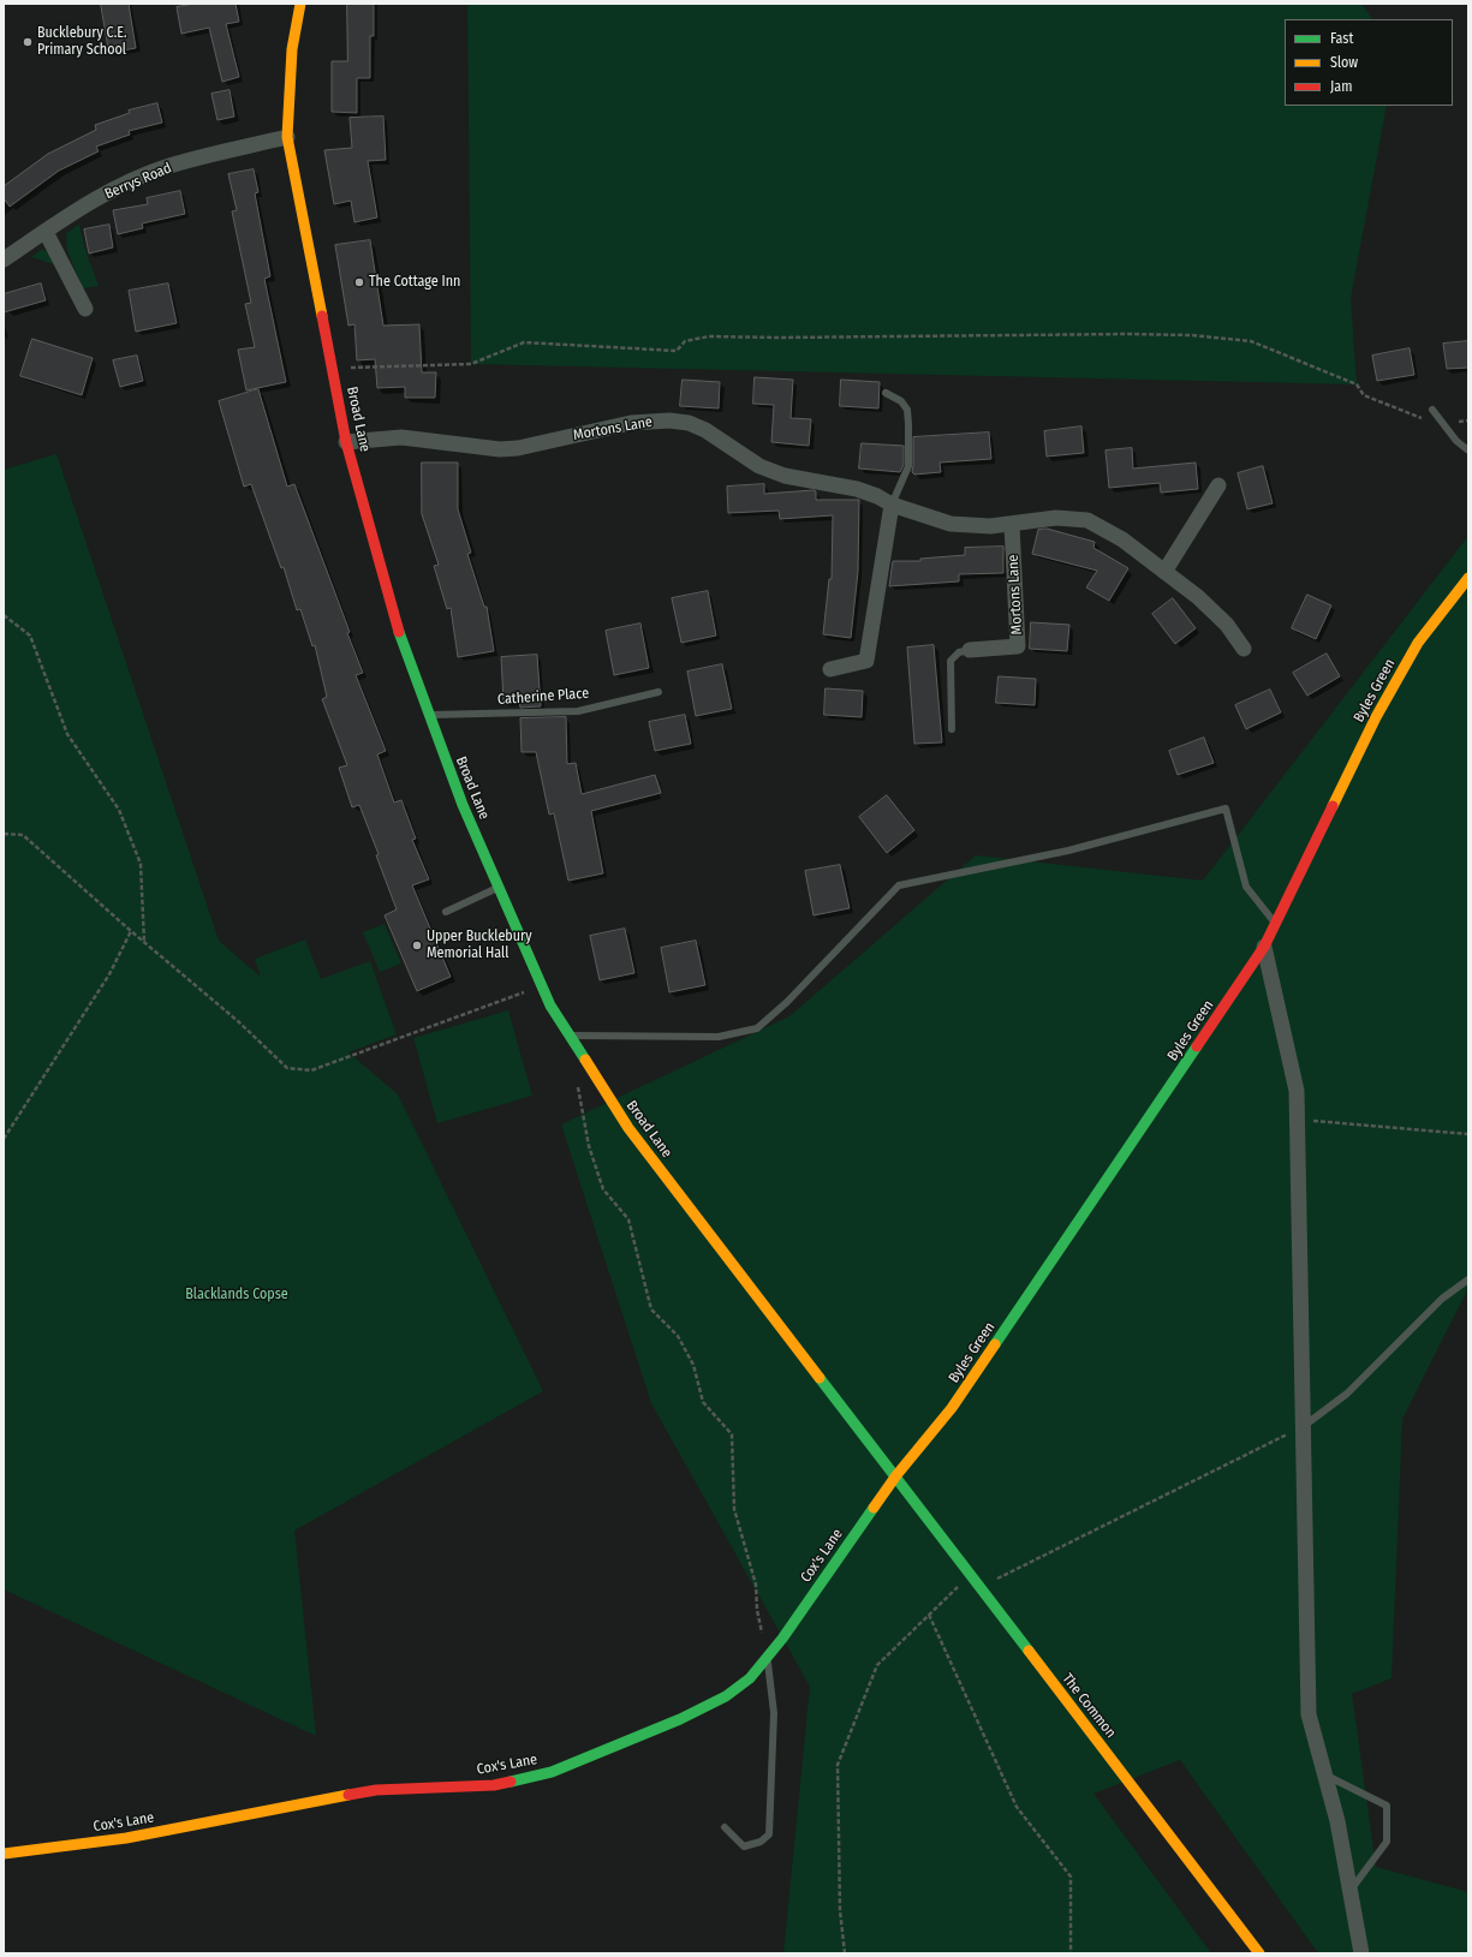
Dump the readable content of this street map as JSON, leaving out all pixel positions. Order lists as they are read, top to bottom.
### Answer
{
  "streets": {
    "street": [
      "Berrys Road",
      "Broad Lane",
      "Mortons Lane",
      "Byles Green",
      "Cox's Lane",
      "The Common"
    ],
    "lane": ["Catherine Place"]
  },
  "crossings": [
    ["Berrys Road", "Broad Lane"],
    ["Broad Lane", "Mortons Lane"],
    ["Broad Lane", "Byles Green"],
    ["Broad Lane", "Catherine Place"],
    ["Broad Lane", "Cox's Lane"],
    ["Broad Lane", "The Common"],
    ["Byles Green", "Cox's Lane"],
    ["Byles Green", "The Common"],
    ["Cox's Lane", "The Common"]
  ],
  "parks": ["Blacklands Copse"],
  "places": ["Bucklebury C.E. Primary School", "The Cottage Inn", "Upper Bucklebury Memorial Hall"],
  "legend": ["Fast", "Slow", "Jam"]
}
